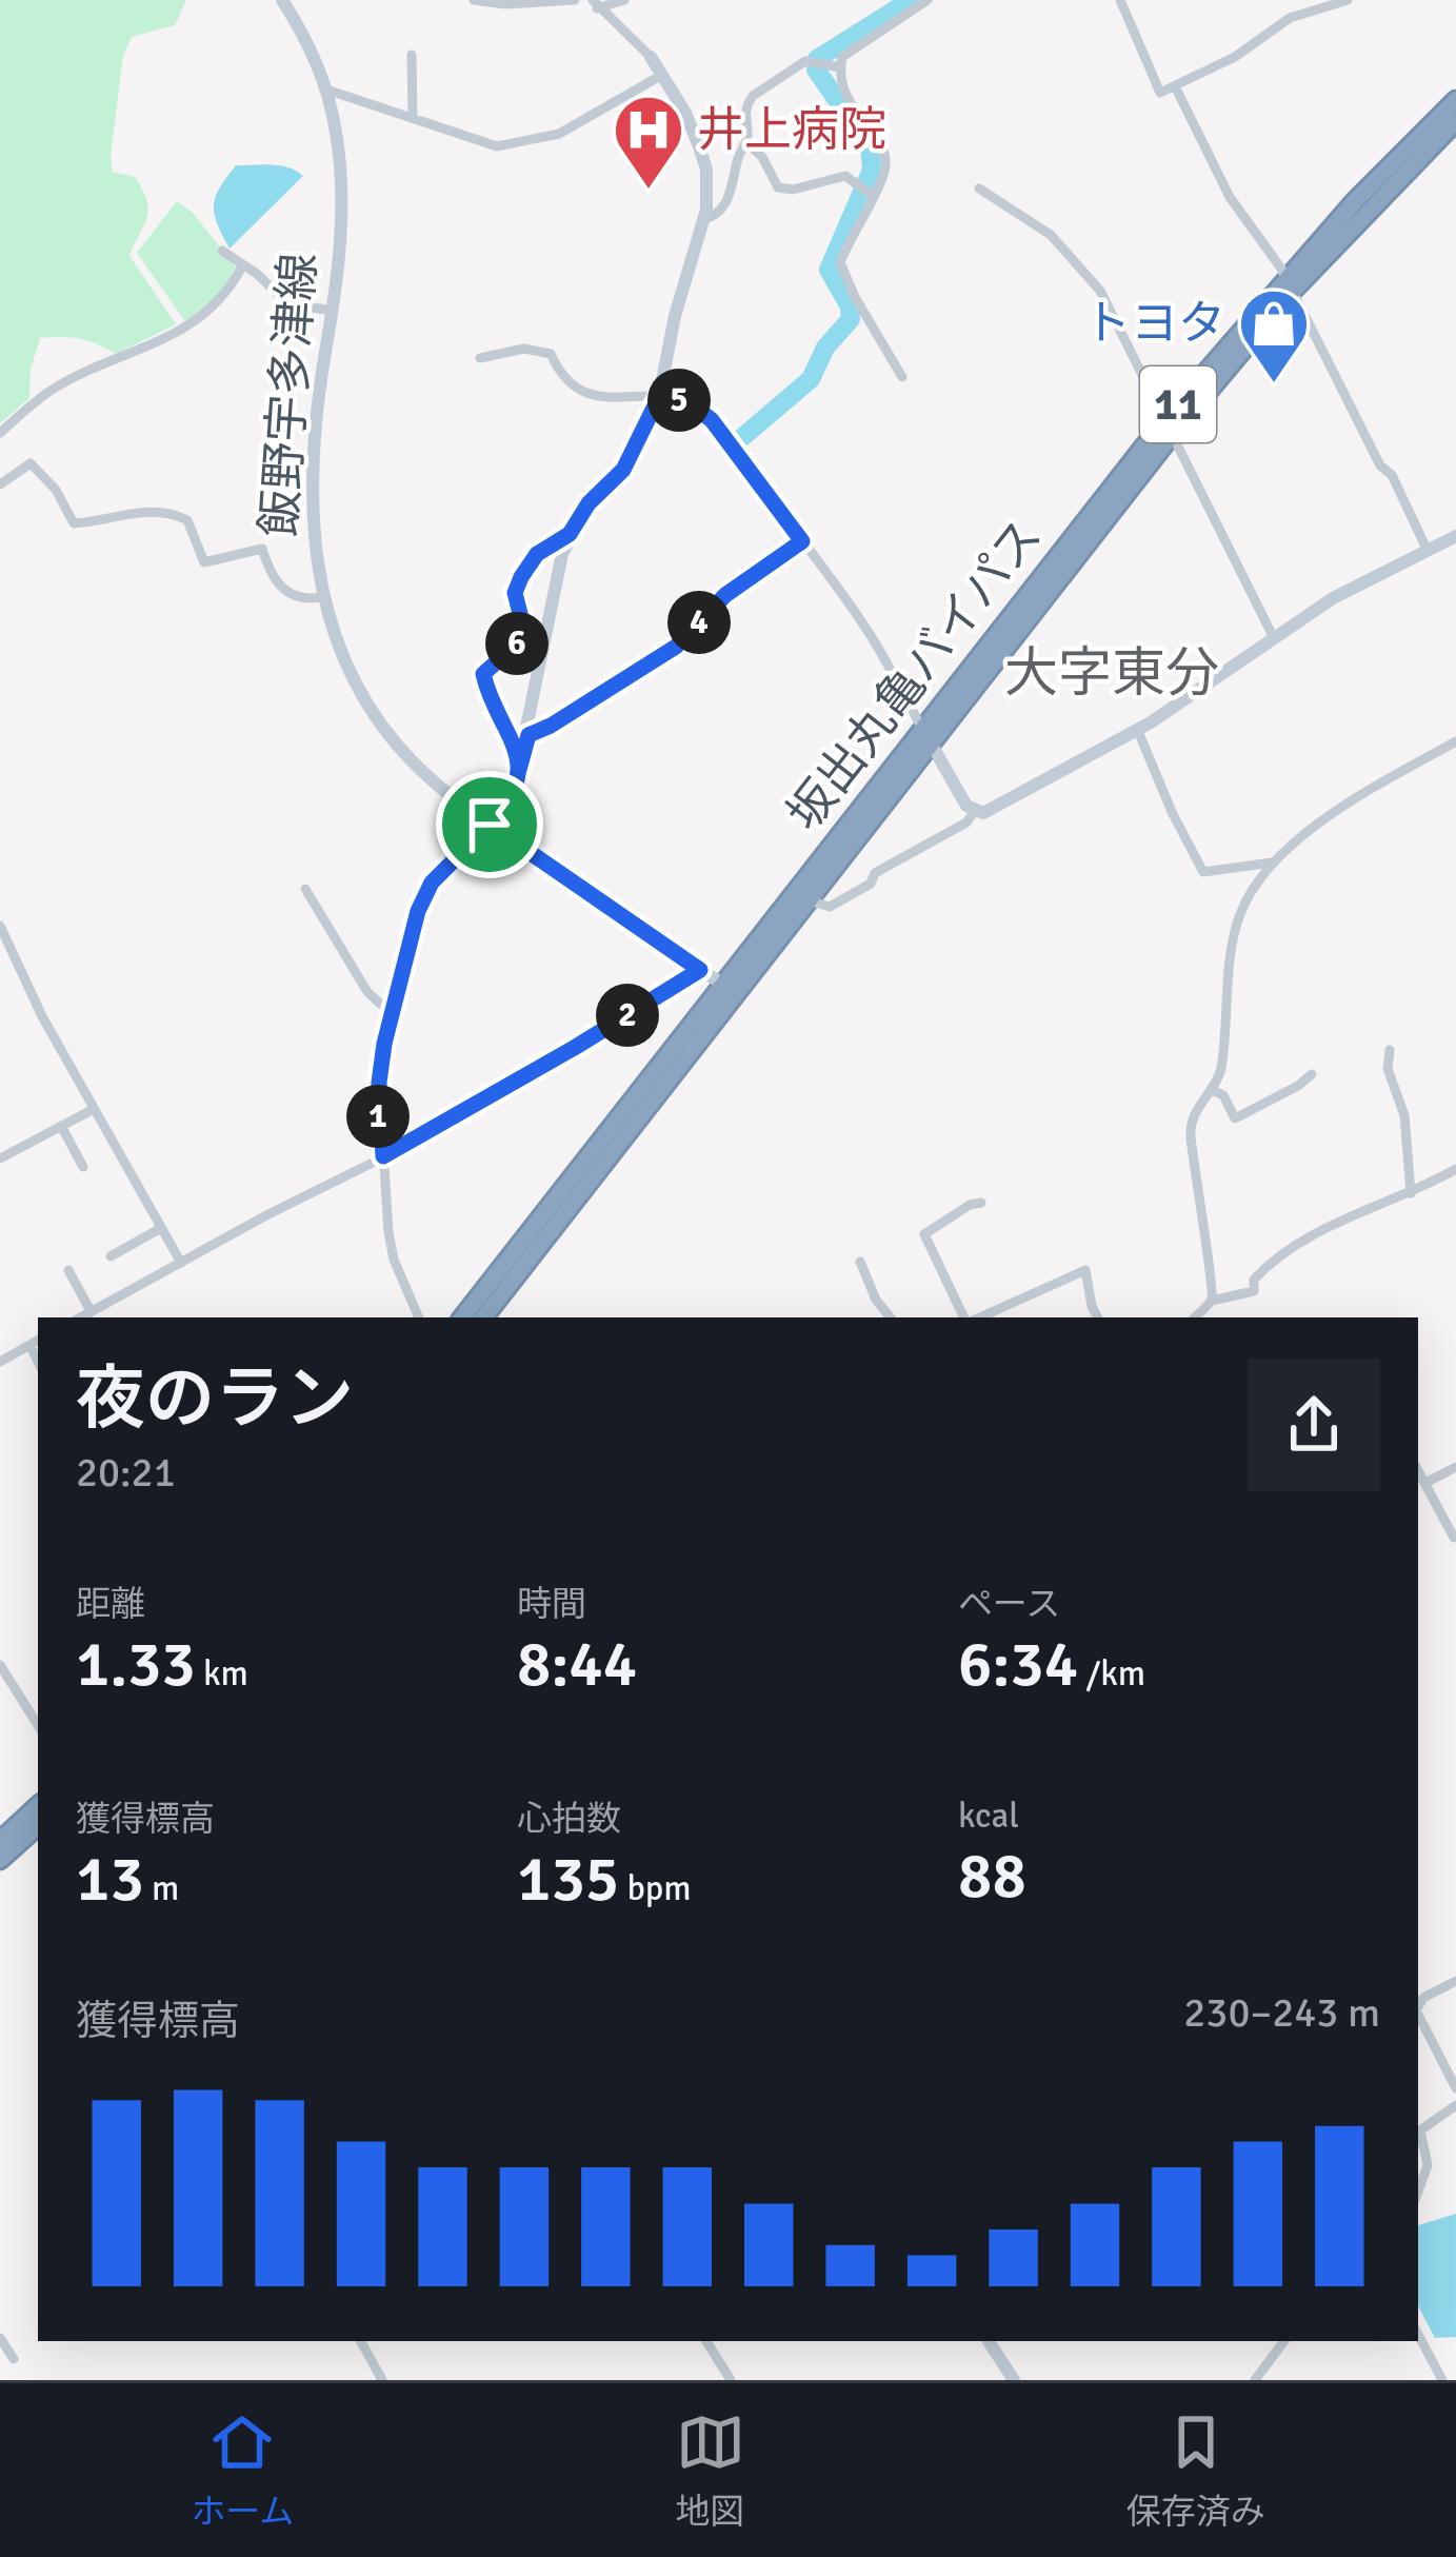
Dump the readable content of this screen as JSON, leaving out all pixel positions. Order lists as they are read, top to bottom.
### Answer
{
  "streets": {
    "highway": ["11", "坂出丸亀バイパス"],
    "street": ["飯野宇多津線"]
  },
  "crossings": [
    ["飯野宇多津線", "坂出丸亀バイパス"]
  ],
  "districts": ["大字東分"],
  "places": {
    "hospital": ["井上病院"],
    "shop": ["トヨタ"]
  },
  "page": {
    "pins": [
      "5",
      "4",
      "6",
      "2",
      "1"
    ],
    "heading": ["夜のラン", "20:21"],
    "stats": [
      ["距離", "1.33 km"],
      ["時間", "8:44"],
      ["ペース", "6:34 /km"],
      ["獲得標高", "13 m"],
      ["心拍数", "135 bpm"],
      ["kcal", "88"]
    ],
    "chart": ["獲得標高", "230–243 m"],
    "tabs": ["ホーム", "地図", "保存済み"]
  }
}
